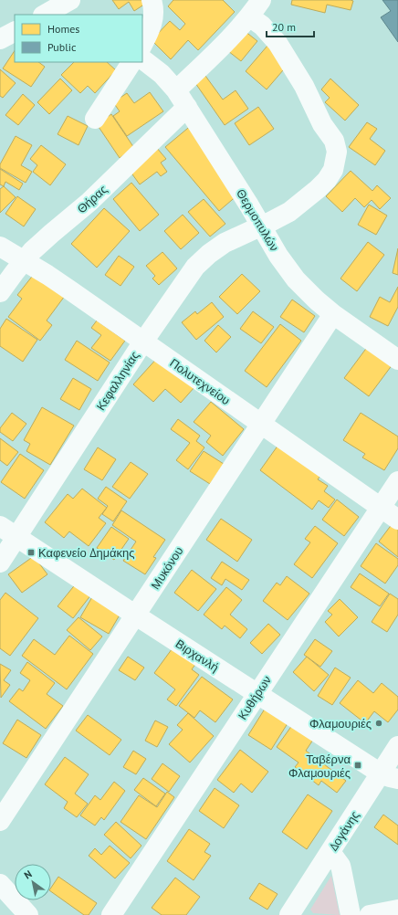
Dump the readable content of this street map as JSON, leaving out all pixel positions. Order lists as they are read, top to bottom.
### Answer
{
  "streets": {
    "street": [
      "Θήρας",
      "Θερμοπυλών",
      "Κεφαλληνίας",
      "Πολυτεχνείου",
      "Μυκόνου",
      "Βιρχανλή",
      "Κυθήρων",
      "Δογάνης"
    ]
  },
  "crossings": [
    ["Θήρας", "Θερμοπυλών"],
    ["Θήρας", "Πολυτεχνείου"],
    ["Θερμοπυλών", "Κεφαλληνίας"],
    ["Θερμοπυλών", "Μυκόνου"],
    ["Κεφαλληνίας", "Πολυτεχνείου"],
    ["Κεφαλληνίας", "Βιρχανλή"],
    ["Πολυτεχνείου", "Μυκόνου"],
    ["Πολυτεχνείου", "Κυθήρων"],
    ["Μυκόνου", "Βιρχανλή"],
    ["Βιρχανλή", "Κυθήρων"],
    ["Βιρχανλή", "Δογάνης"]
  ],
  "places": {
    "transit": ["Καφενείο Δημάκης", "Ταβέρνα Φλαμουριές"],
    "other": ["Φλαμουριές"]
  },
  "legend": ["Homes", "Public"],
  "scale_bar": "20 m",
  "north": "top left"
}
